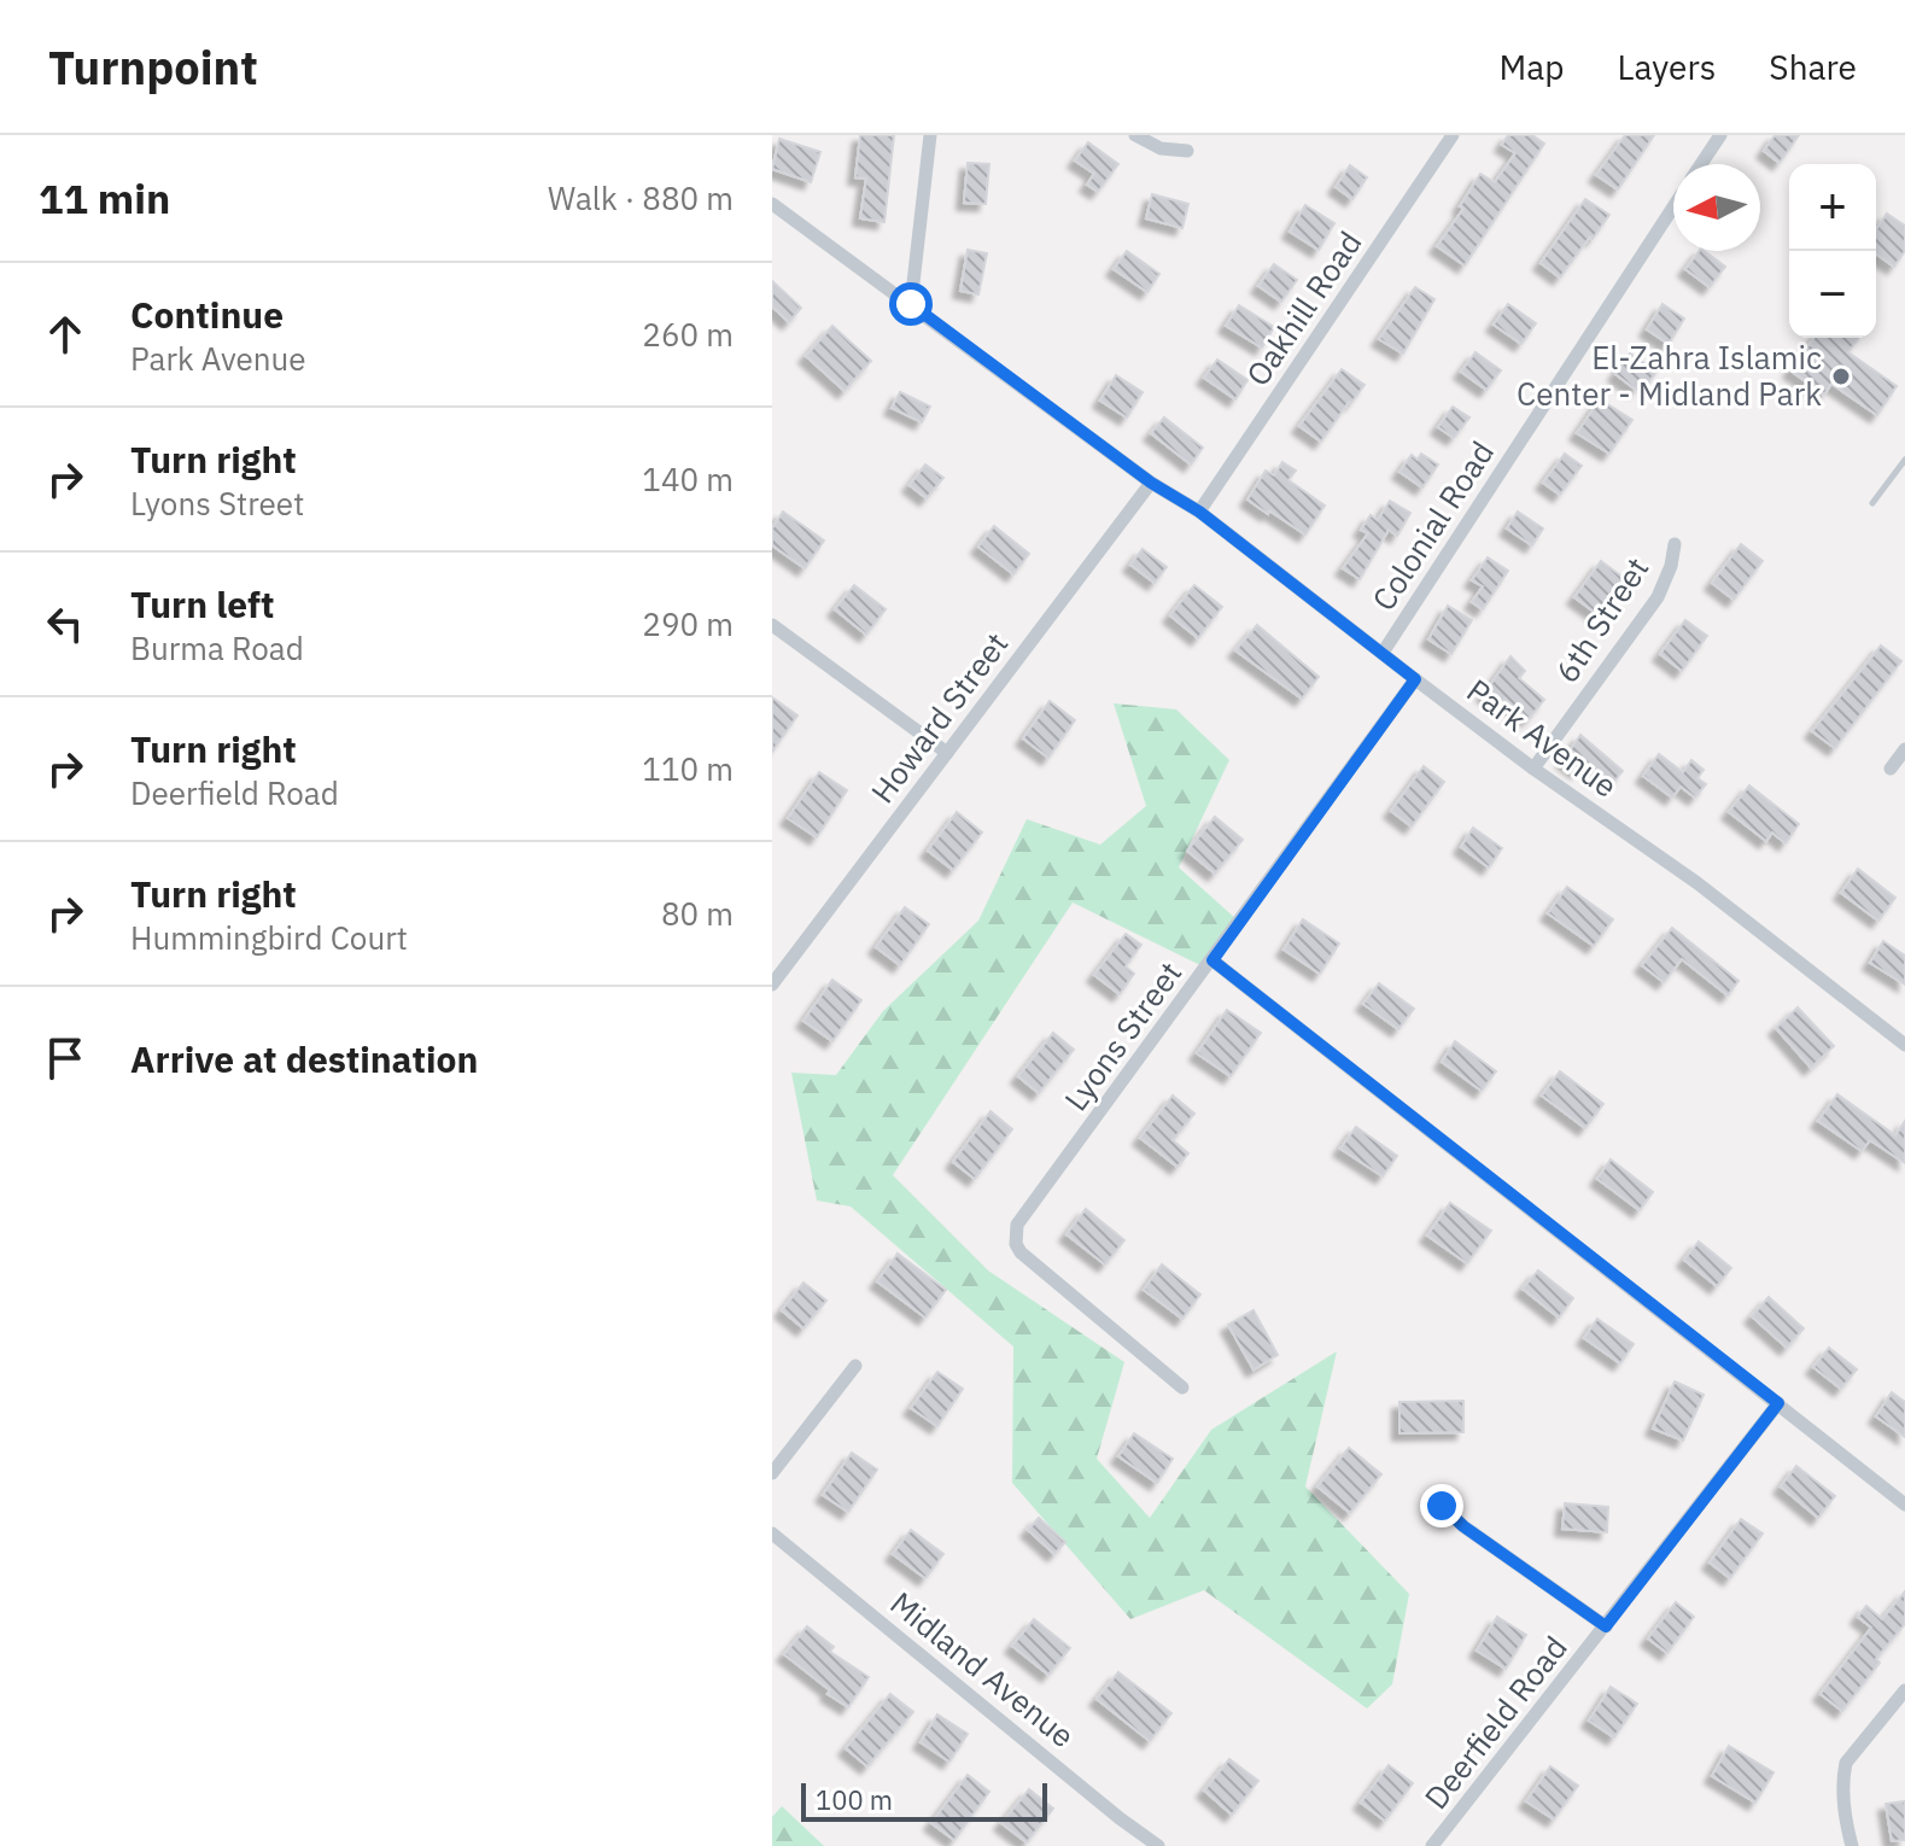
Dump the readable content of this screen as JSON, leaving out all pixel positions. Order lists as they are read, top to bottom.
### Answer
{
  "streets": {
    "street": [
      "Oakhill Road",
      "Colonial Road",
      "6th Street",
      "Howard Street",
      "Park Avenue",
      "Lyons Street",
      "Midland Avenue",
      "Deerfield Road"
    ]
  },
  "crossings": [
    ["Oakhill Road", "Park Avenue"],
    ["Colonial Road", "Park Avenue"],
    ["6th Street", "Park Avenue"],
    ["Howard Street", "Park Avenue"],
    ["Park Avenue", "Lyons Street"]
  ],
  "places": ["El-Zahra Islamic Center - Midland Park"],
  "scale_bar": "100 m",
  "north": "left",
  "page": {
    "header": "Turnpoint",
    "nav": ["Map", "Layers", "Share"],
    "heading": ["11 min", "Walk · 880 m"],
    "map_buttons": ["+", "−"],
    "list": [
      ["Continue", "Park Avenue", "260 m"],
      ["Turn right", "Lyons Street", "140 m"],
      ["Turn left", "Burma Road", "290 m"],
      ["Turn right", "Deerfield Road", "110 m"],
      ["Turn right", "Hummingbird Court", "80 m"],
      "Arrive at destination"
    ],
    "scale": "100 m"
  }
}
